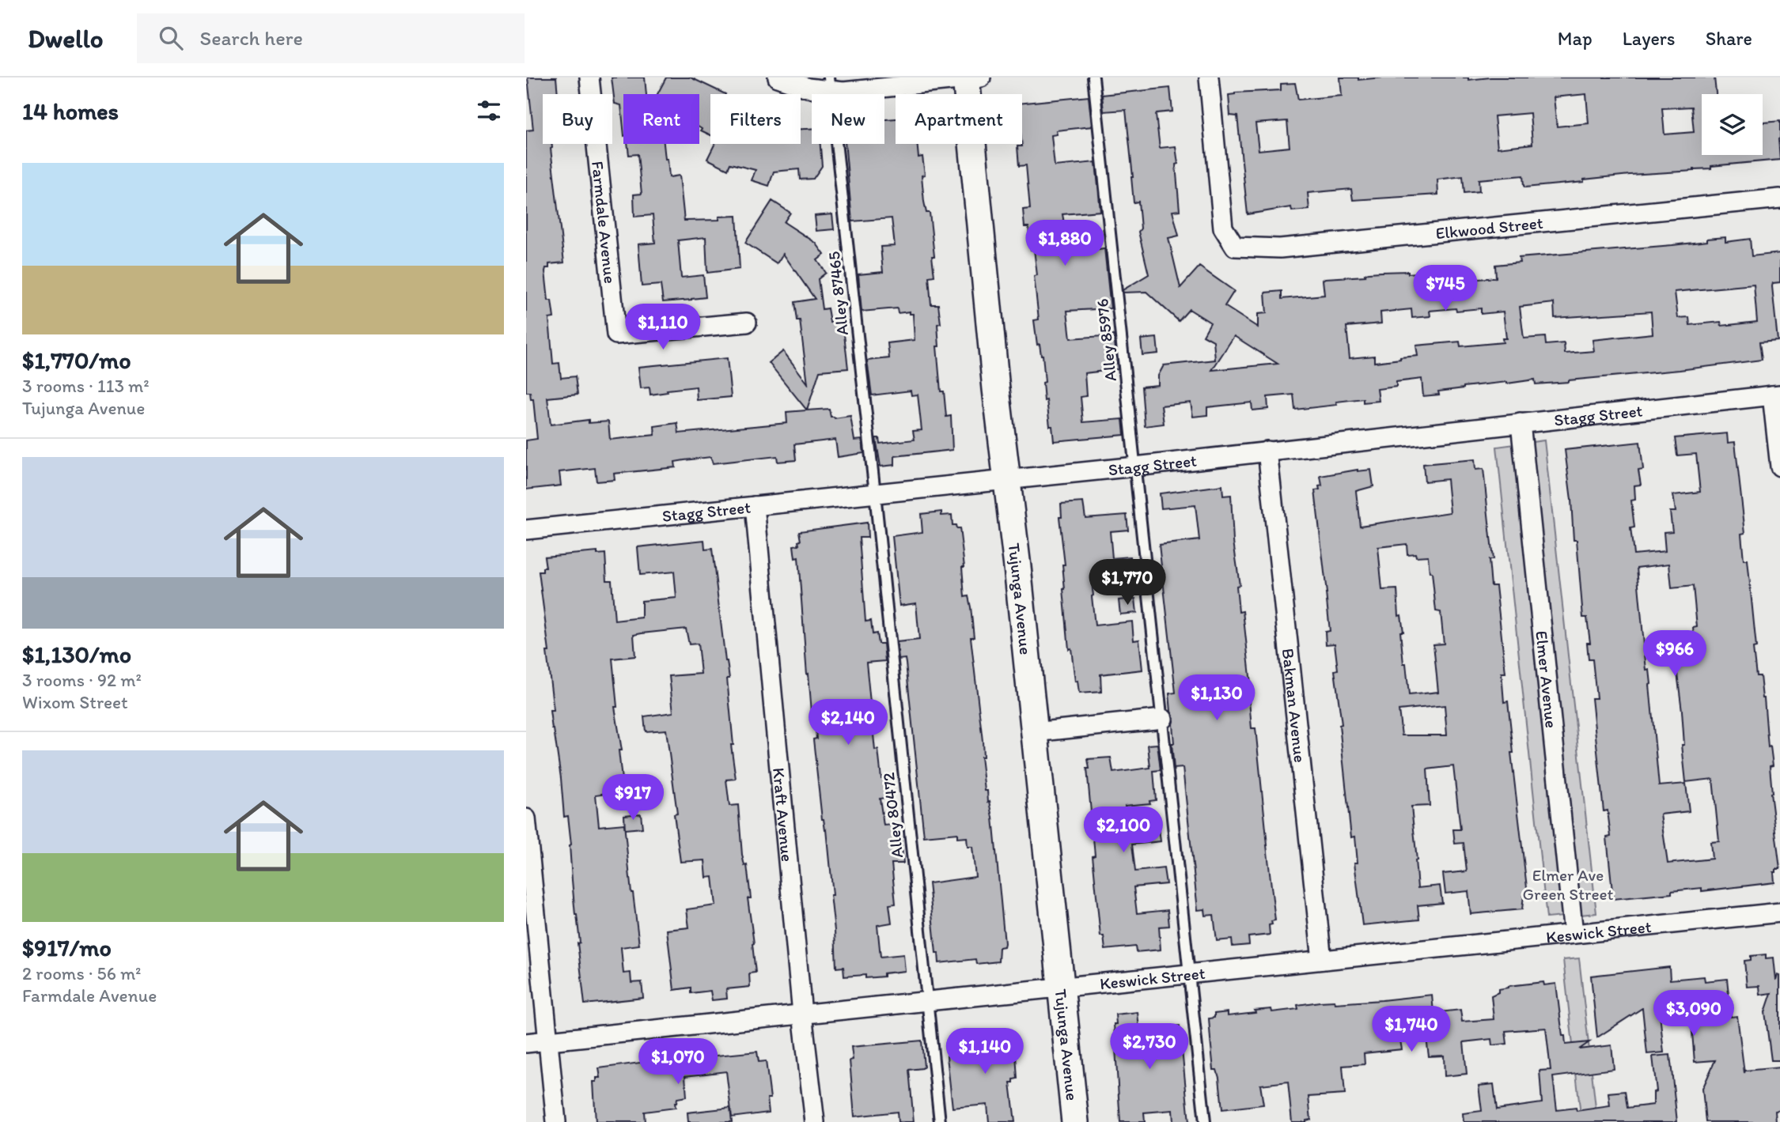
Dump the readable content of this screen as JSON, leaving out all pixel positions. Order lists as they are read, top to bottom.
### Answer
{
  "streets": {
    "street": [
      "Farmdale Avenue",
      "Elkwood Street",
      "Stagg Street",
      "Tujunga Avenue",
      "Elmer Avenue",
      "Bakman Avenue",
      "Kraft Avenue",
      "Keswick Street"
    ],
    "lane": ["Alley 87465", "Alley 85976", "Alley 80472"]
  },
  "crossings": [
    ["Alley 87465", "Stagg Street"],
    ["Alley 87465", "Alley 80472"],
    ["Alley 85976", "Stagg Street"],
    ["Alley 85976", "Keswick Street"],
    ["Stagg Street", "Tujunga Avenue"],
    ["Stagg Street", "Elmer Avenue"],
    ["Stagg Street", "Bakman Avenue"],
    ["Stagg Street", "Kraft Avenue"],
    ["Stagg Street", "Alley 80472"],
    ["Tujunga Avenue", "Keswick Street"],
    ["Elmer Avenue", "Keswick Street"],
    ["Bakman Avenue", "Keswick Street"],
    ["Kraft Avenue", "Keswick Street"],
    ["Alley 80472", "Keswick Street"]
  ],
  "parks": ["Elmer Ave Green Street"],
  "page": {
    "header": "Dwello",
    "search": "Search here",
    "nav": ["Map", "Layers", "Share"],
    "heading": "14 homes",
    "chip": [
      "Buy",
      "Rent",
      "Filters",
      "New",
      "Apartment"
    ],
    "list": [
      {
        "name": "$1,770/mo",
        "note": "3 rooms · 113 m² · Tujunga Avenue"
      },
      {
        "name": "$1,130/mo",
        "note": "3 rooms · 92 m² · Wixom Street"
      },
      {
        "name": "$917/mo",
        "note": "2 rooms · 56 m² · Farmdale Avenue"
      }
    ],
    "price": [
      "$1,880",
      "$745",
      "$1,110",
      "$1,770",
      "$966",
      "$1,130",
      "$2,140",
      "$917",
      "$2,100",
      "$3,090",
      "$1,740",
      "$2,730",
      "$1,140",
      "$1,070"
    ]
  }
}
